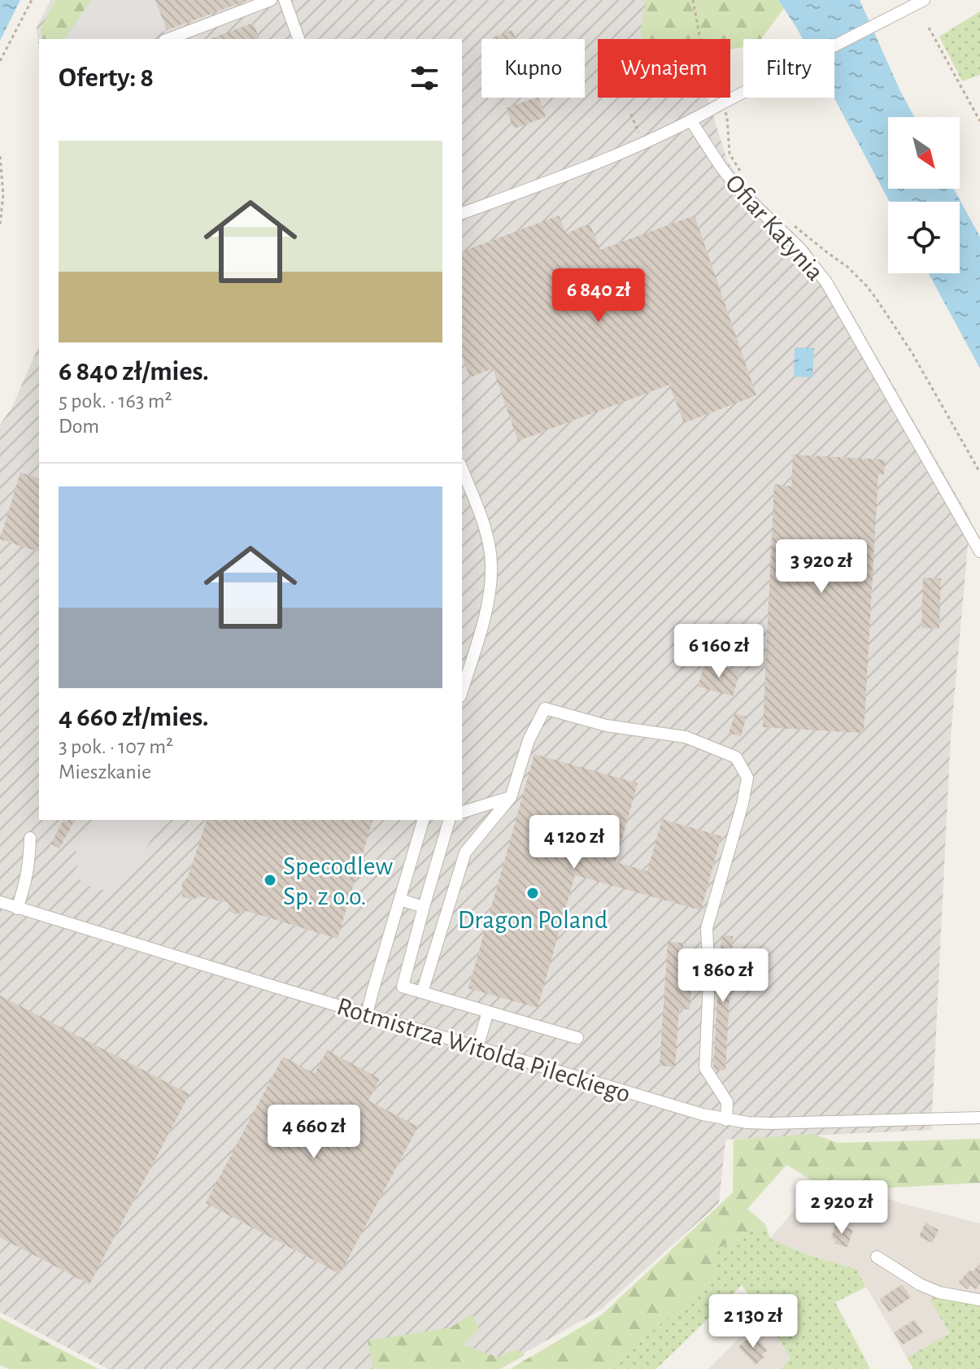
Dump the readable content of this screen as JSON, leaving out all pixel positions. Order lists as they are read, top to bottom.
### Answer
{
  "streets": {
    "street": ["Ofiar Katynia", "Rotmistrza Witolda Pileckiego"]
  },
  "places": ["Specodlew Sp. z o.o.", "Dragon Poland"],
  "north": "bottom right",
  "page": {
    "chip": ["Kupno", "Wynajem", "Filtry"],
    "heading": "Oferty: 8",
    "list": [
      {
        "name": "6 840 zł/mies.",
        "note": "5 pok. · 163 m² · Dom"
      },
      {
        "name": "4 660 zł/mies.",
        "note": "3 pok. · 107 m² · Mieszkanie"
      }
    ],
    "price": [
      "6 840 zł",
      "3 920 zł",
      "6 160 zł",
      "4 120 zł",
      "1 860 zł",
      "4 660 zł",
      "2 920 zł",
      "2 130 zł"
    ]
  }
}
